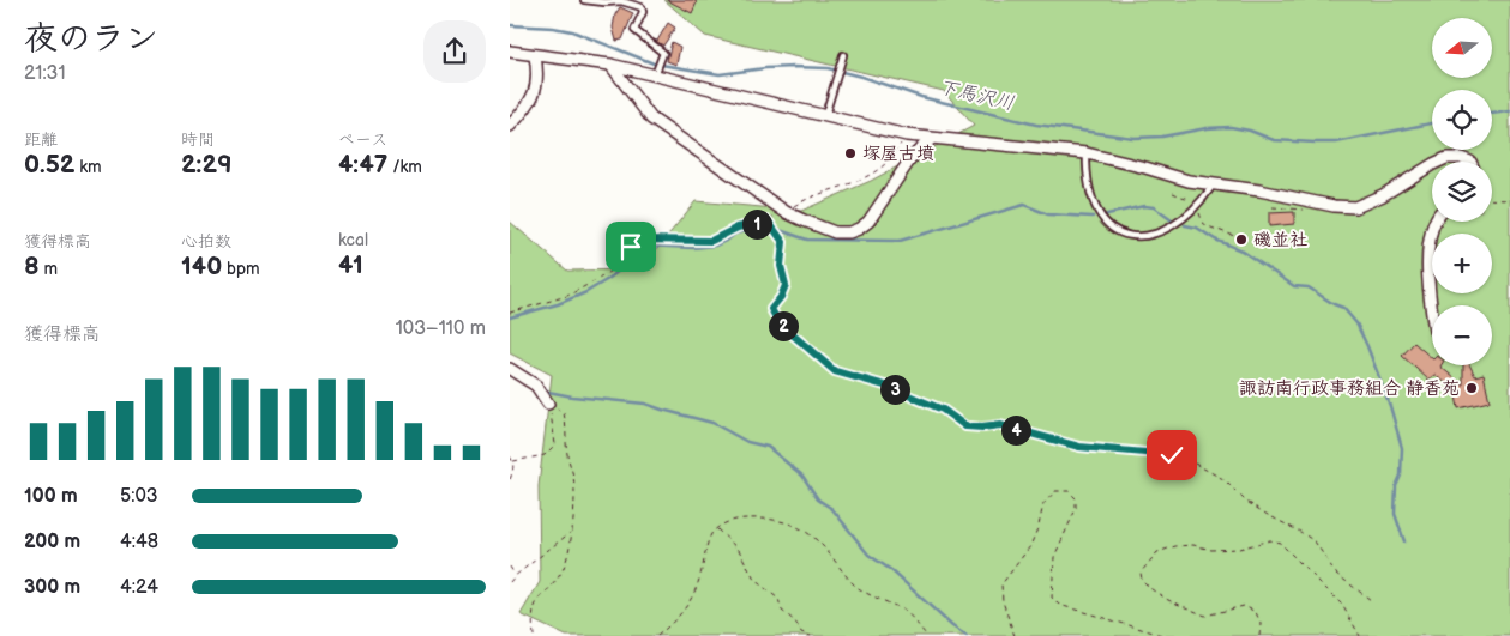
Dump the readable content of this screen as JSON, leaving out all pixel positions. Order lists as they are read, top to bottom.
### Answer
{
  "water": ["下馬沢川"],
  "places": ["塚屋古墳", "磯並社", "諏訪南行政事務組合 静香苑"],
  "north": "left",
  "page": {
    "heading": ["夜のラン", "21:31"],
    "map_buttons": ["+", "−"],
    "stats": [
      ["距離", "0.52 km"],
      ["時間", "2:29"],
      ["ペース", "4:47 /km"],
      ["獲得標高", "8 m"],
      ["心拍数", "140 bpm"],
      ["kcal", "41"]
    ],
    "pins": [
      "1",
      "2",
      "3",
      "4"
    ],
    "chart": ["獲得標高", "103–110 m"],
    "list": [
      {
        "name": "100 m",
        "note": "5:03"
      },
      {
        "name": "200 m",
        "note": "4:48"
      },
      {
        "name": "300 m",
        "note": "4:24"
      }
    ]
  }
}
